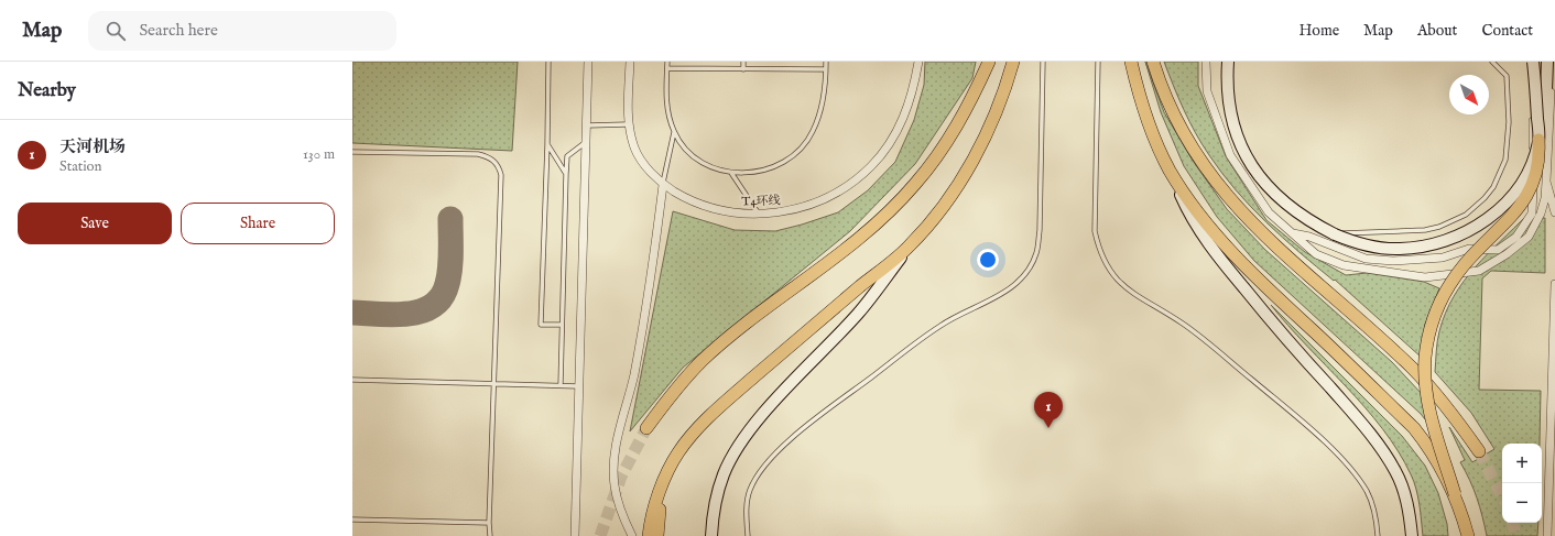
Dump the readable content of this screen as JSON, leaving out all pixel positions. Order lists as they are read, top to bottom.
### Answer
{
  "streets": {
    "street": ["T4环线"]
  },
  "north": "bottom right",
  "page": {
    "header": "Map",
    "search": "Search here",
    "nav": [
      "Home",
      "Map",
      "About",
      "Contact"
    ],
    "heading": "Nearby",
    "list": [
      {
        "mark": "1",
        "name": "天河机场",
        "note": "Station",
        "value": "130 m"
      }
    ],
    "buttons": ["Save", "Share"],
    "pins": "1",
    "map_buttons": ["+", "−"]
  }
}
